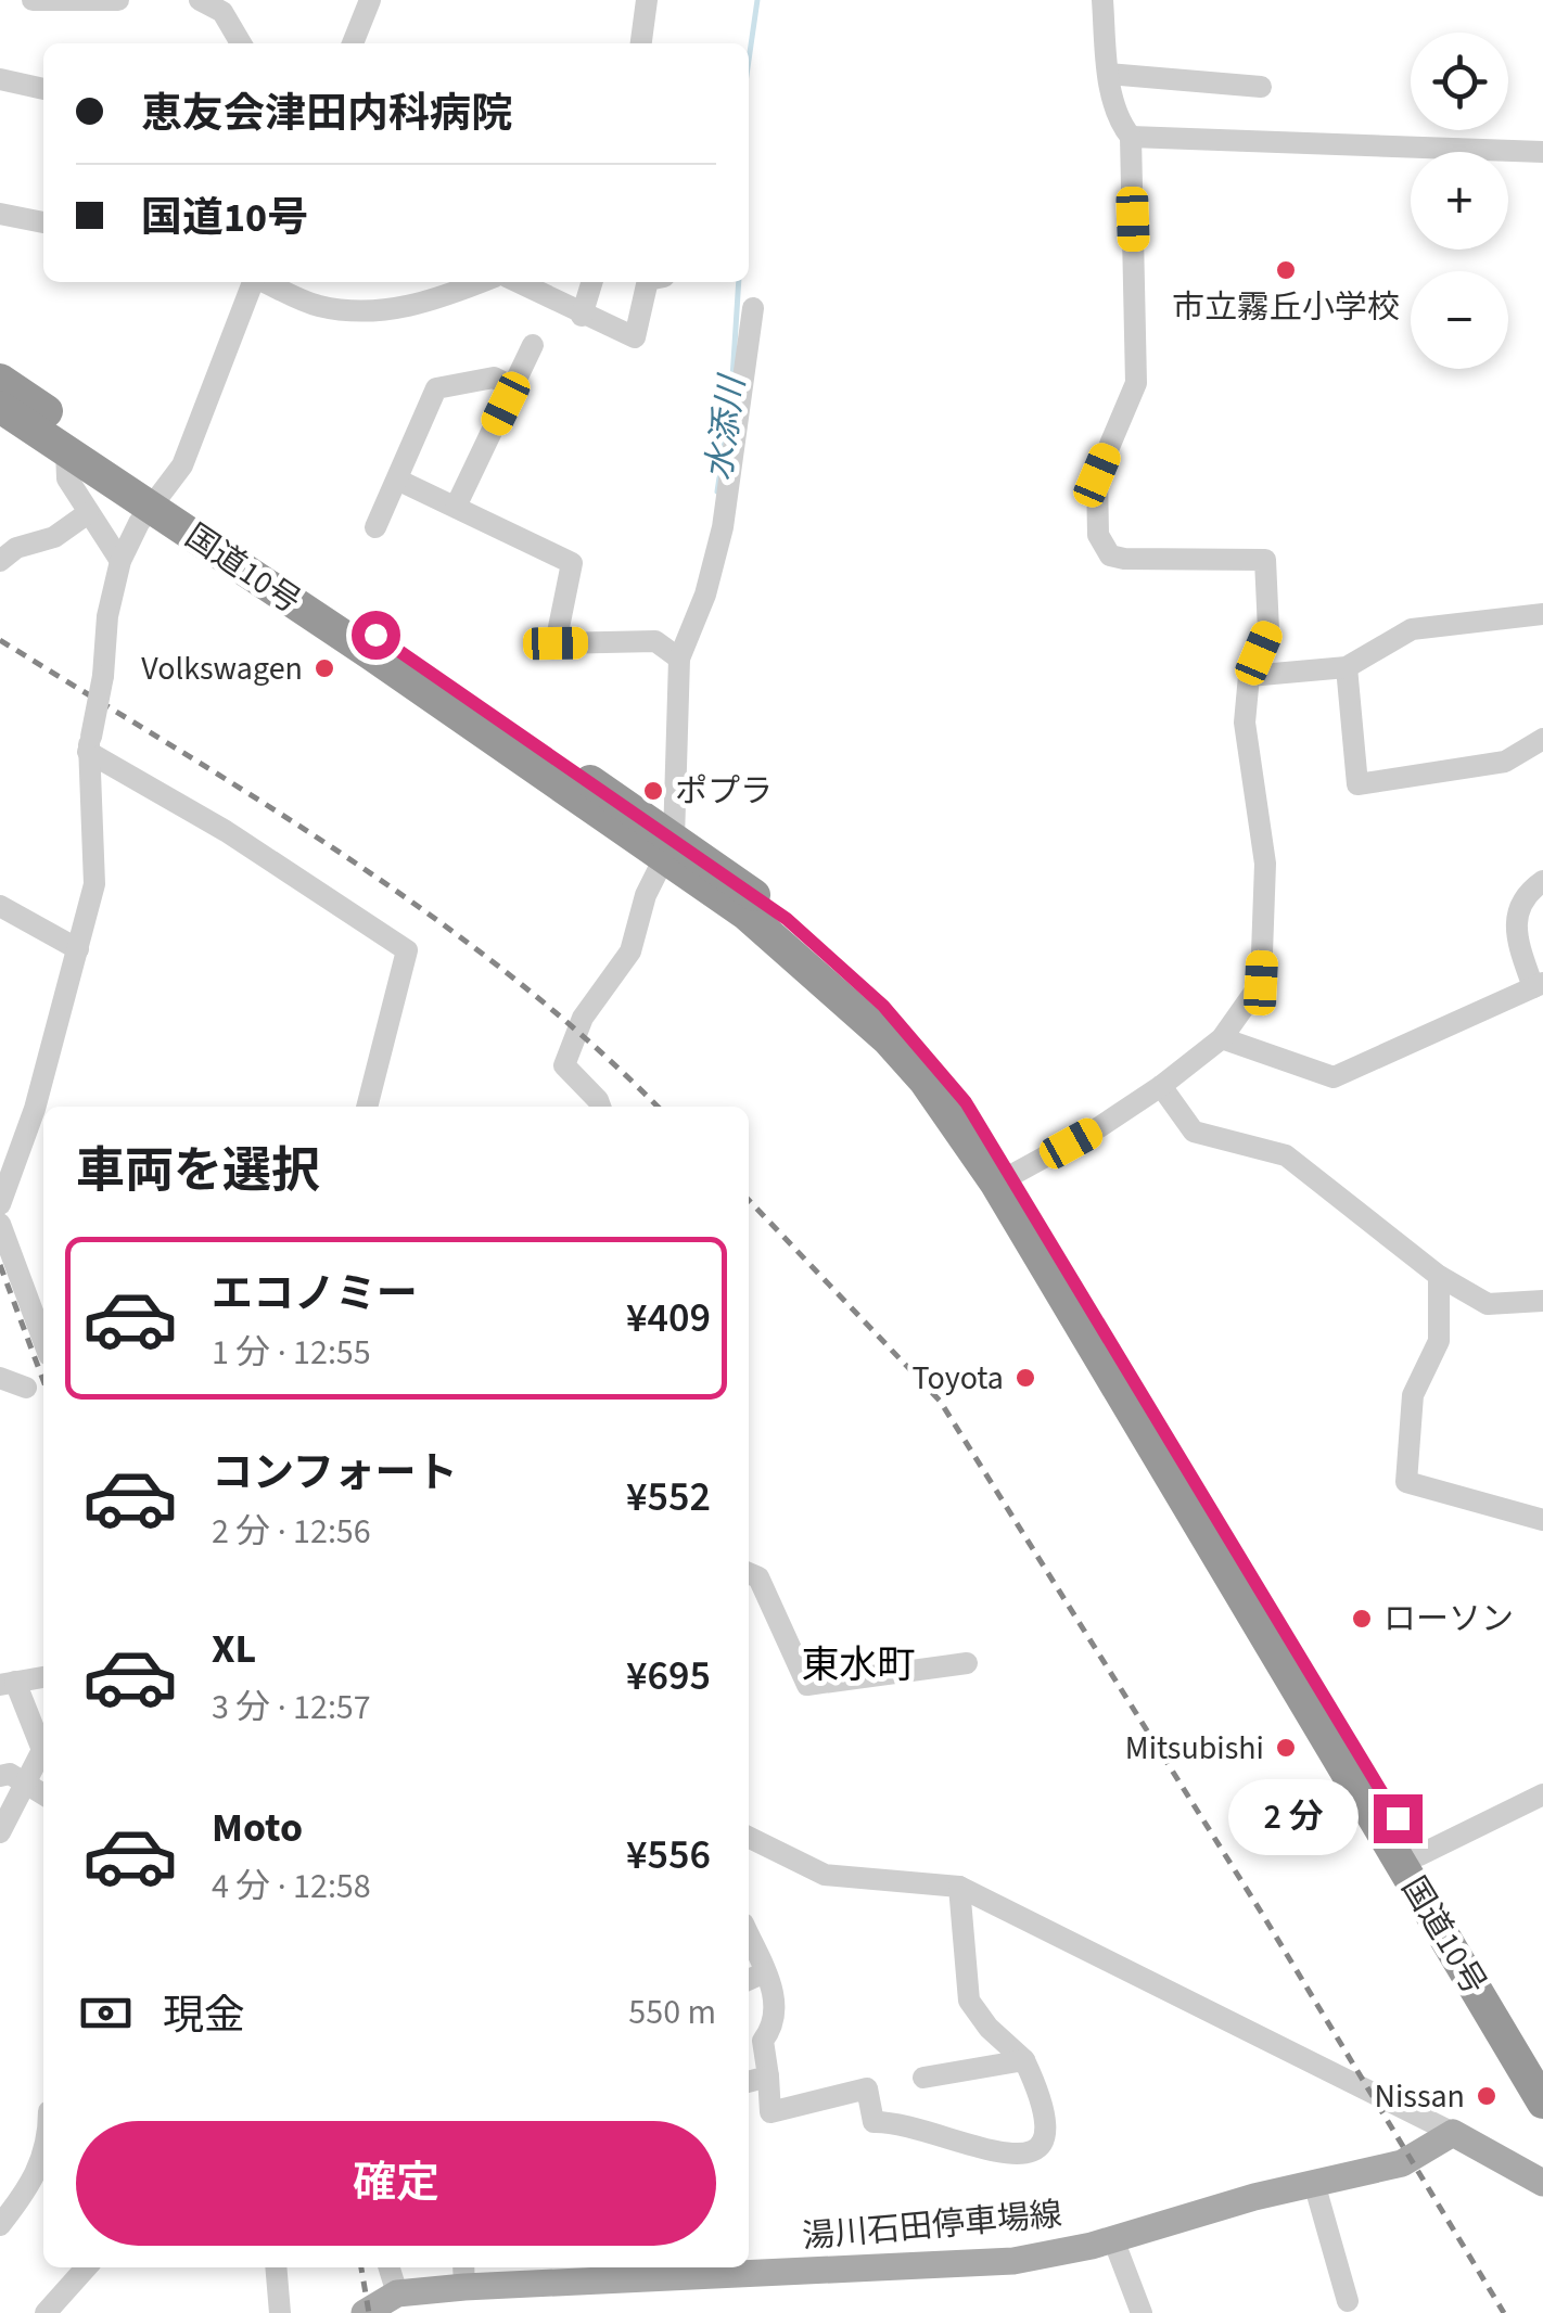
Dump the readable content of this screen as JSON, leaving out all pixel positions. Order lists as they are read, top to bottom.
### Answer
{
  "streets": {
    "highway": ["国道10号"],
    "main road": ["湯川石田停車場線"]
  },
  "districts": ["東水町"],
  "water": ["水添川"],
  "places": [
    "市立霧丘小学校",
    "Volkswagen",
    "ポプラ",
    "Toyota",
    "ローソン",
    "Mitsubishi",
    "Nissan"
  ],
  "page": {
    "map_buttons": ["+", "−"],
    "banner": ["恵友会津田内科病院", "国道10号"],
    "heading": "車両を選択",
    "list": [
      {
        "name": "エコノミー",
        "note": "1 分 · 12:55",
        "value": "¥409"
      },
      {
        "name": "コンフォート",
        "note": "2 分 · 12:56",
        "value": "¥552"
      },
      {
        "name": "XL",
        "note": "3 分 · 12:57",
        "value": "¥695"
      },
      {
        "name": "Moto",
        "note": "4 分 · 12:58",
        "value": "¥556"
      }
    ],
    "bubble": "2 分",
    "pay": ["現金", "550 m"],
    "buttons": "確定"
  }
}
